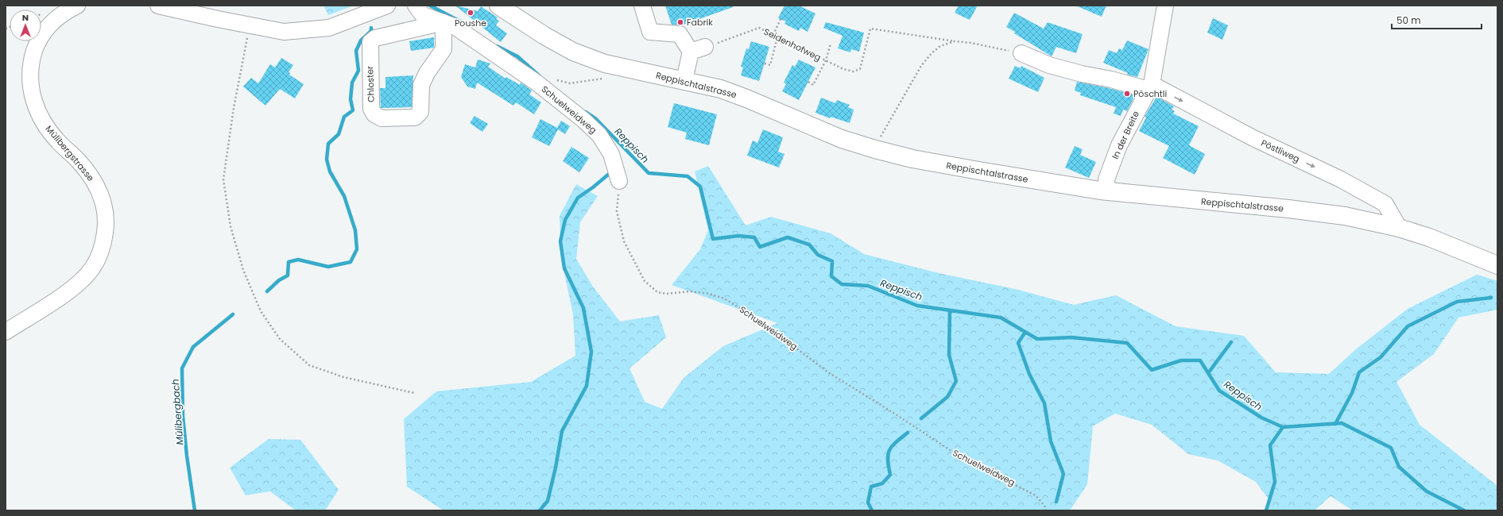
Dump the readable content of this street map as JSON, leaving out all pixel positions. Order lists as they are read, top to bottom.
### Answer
{
  "streets": {
    "main road": ["Reppischtalstrasse"],
    "street": [
      "Chloster",
      "Schuelweidweg",
      "In der Breite",
      "Pöstliweg",
      "Mülibergstrasse"
    ],
    "path": ["Seidenhofweg"]
  },
  "crossings": [
    ["Chloster", "Schuelweidweg"],
    ["Reppischtalstrasse", "In der Breite"],
    ["Reppischtalstrasse", "Pöstliweg"],
    ["In der Breite", "Pöstliweg"]
  ],
  "one_way": ["Pöstliweg"],
  "water": ["Reppisch", "Mülibergbach"],
  "places": ["Poushe", "Fabrik", "Pöschtli"],
  "scale_bar": "50 m",
  "north": "top"
}
